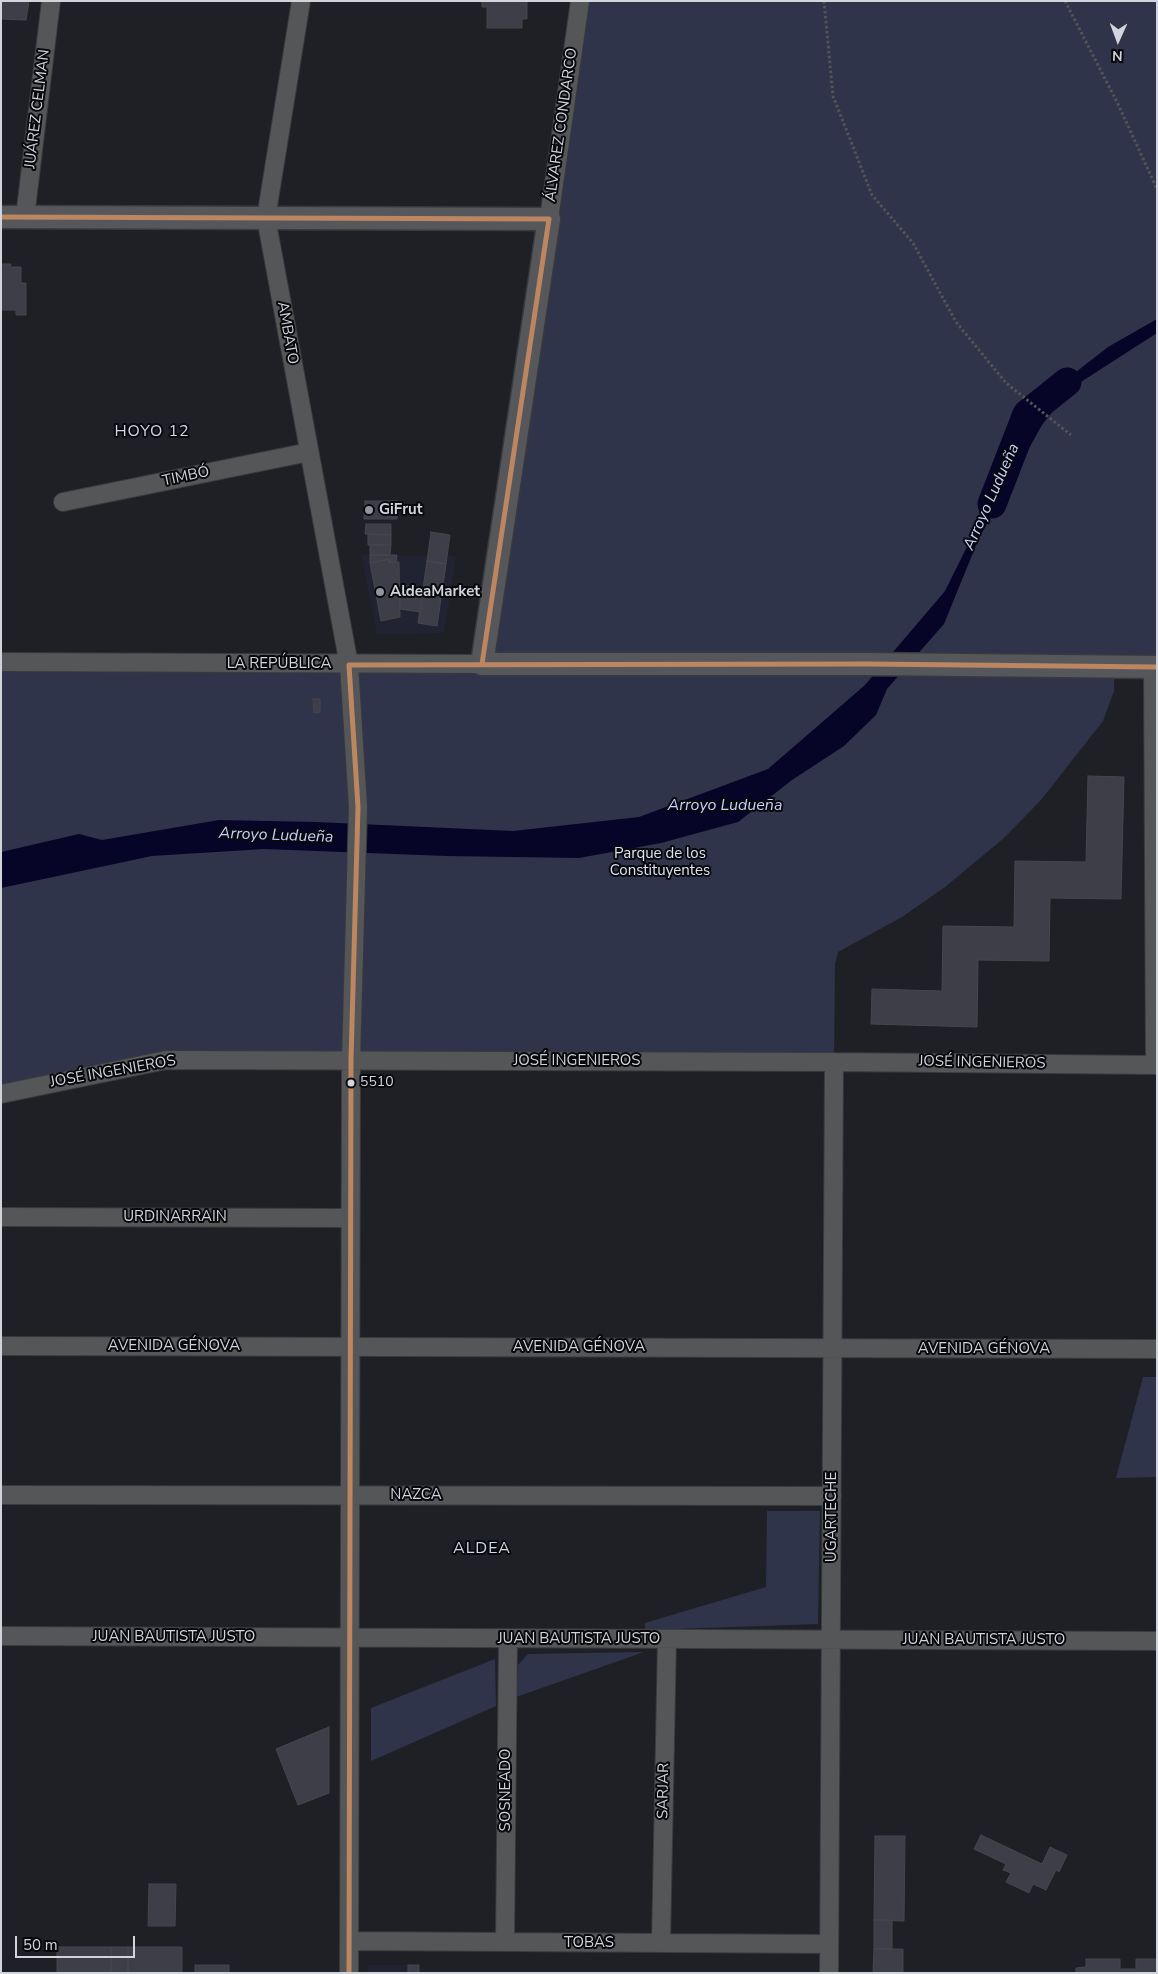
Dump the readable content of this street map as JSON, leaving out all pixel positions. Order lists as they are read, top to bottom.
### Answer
{
  "streets": {
    "main road": ["ÁLVAREZ CONDARCO", "LA REPÚBLICA"],
    "street": [
      "JUÁREZ CELMAN",
      "AMBATO",
      "TIMBÓ",
      "JOSÉ INGENIEROS",
      "URDINARRAIN",
      "AVENIDA GÉNOVA",
      "NAZCA",
      "UGARTECHE",
      "JUAN BAUTISTA JUSTO",
      "SOSNEADO",
      "SARJAR",
      "TOBAS"
    ]
  },
  "crossings": [
    ["ÁLVAREZ CONDARCO", "LA REPÚBLICA"],
    ["AMBATO", "TIMBÓ"],
    ["AMBATO", "LA REPÚBLICA"],
    ["JOSÉ INGENIEROS", "UGARTECHE"],
    ["AVENIDA GÉNOVA", "UGARTECHE"],
    ["NAZCA", "UGARTECHE"],
    ["UGARTECHE", "JUAN BAUTISTA JUSTO"],
    ["UGARTECHE", "TOBAS"],
    ["JUAN BAUTISTA JUSTO", "SOSNEADO"],
    ["JUAN BAUTISTA JUSTO", "SARJAR"],
    ["SOSNEADO", "TOBAS"],
    ["SARJAR", "TOBAS"]
  ],
  "districts": ["HOYO 12", "ALDEA"],
  "water": ["Arroyo Ludueña"],
  "parks": ["Parque de los Constituyentes"],
  "places": ["GiFrut", "AldeaMarket", "5510"],
  "scale_bar": "50 m",
  "north": "bottom"
}
